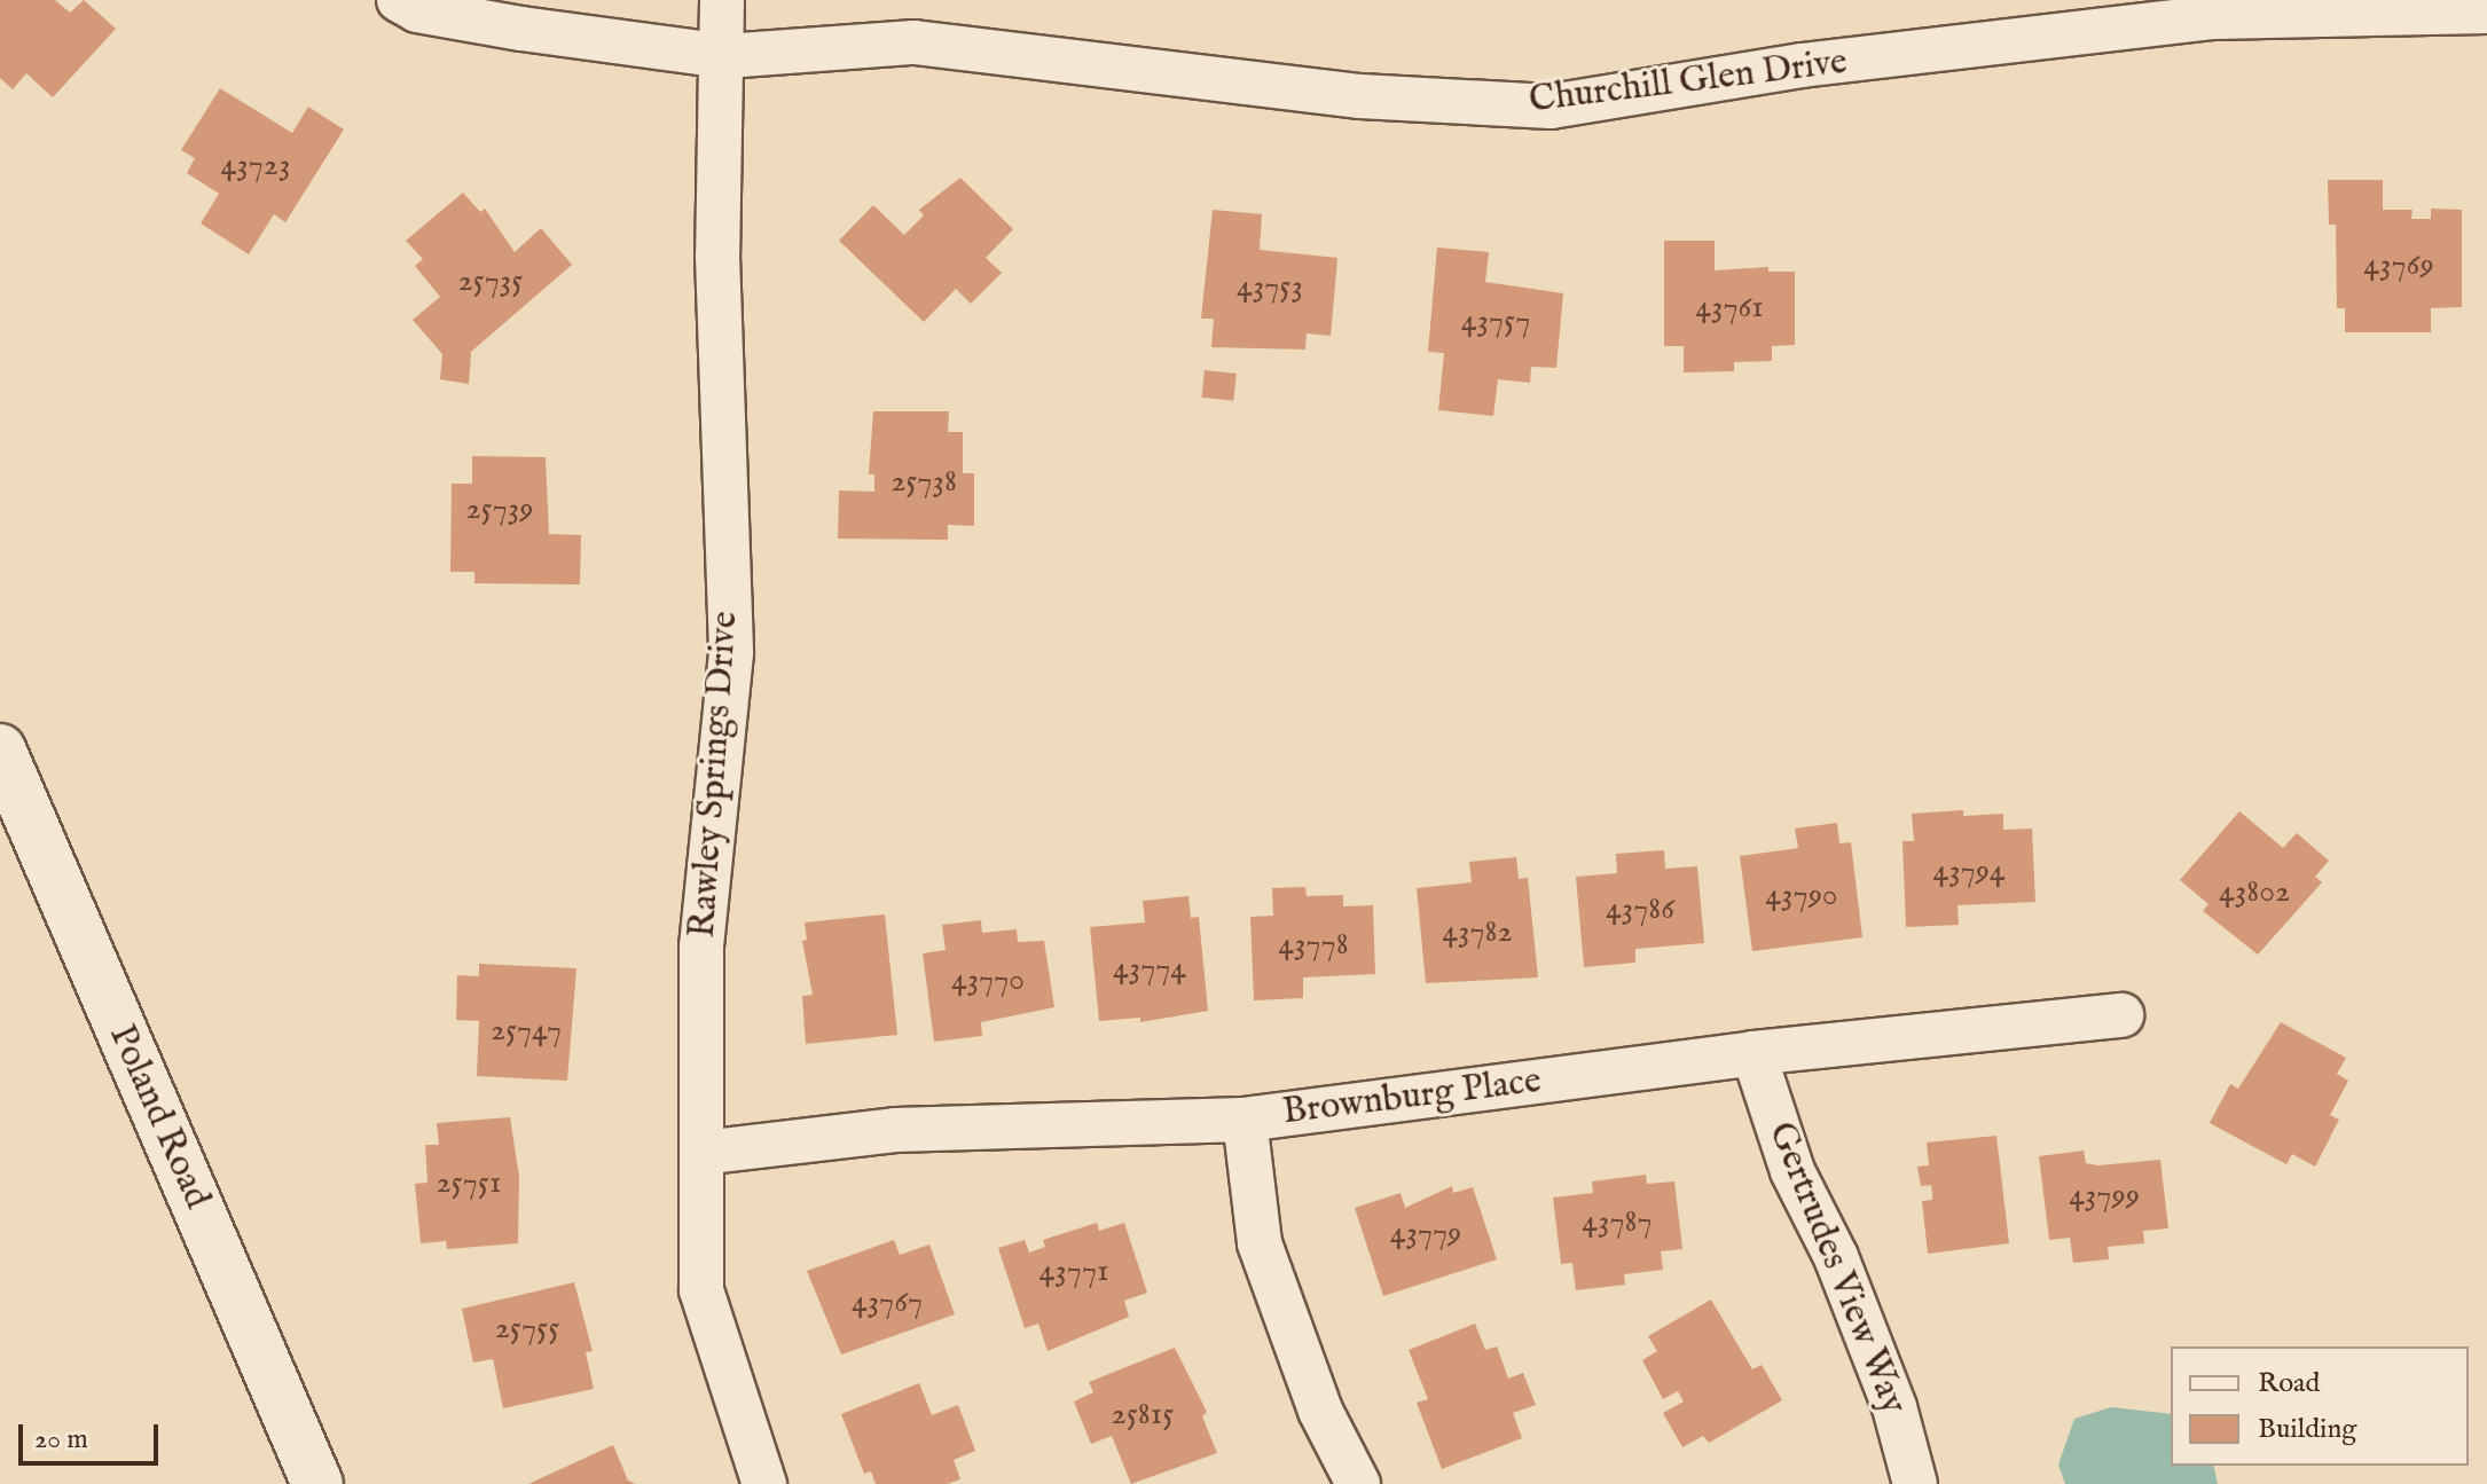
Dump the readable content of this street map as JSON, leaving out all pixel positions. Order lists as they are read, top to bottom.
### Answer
{
  "streets": {
    "street": [
      "Churchill Glen Drive",
      "Rawley Springs Drive",
      "Brownburg Place",
      "Poland Road",
      "Gertrudes View Way"
    ]
  },
  "crossings": [
    ["Churchill Glen Drive", "Rawley Springs Drive"],
    ["Rawley Springs Drive", "Brownburg Place"],
    ["Brownburg Place", "Gertrudes View Way"]
  ],
  "house_numbers": [
    "43723",
    "43769",
    "25735",
    "43753",
    "43761",
    "43757",
    "25738",
    "25739",
    "43794",
    "43802",
    "43790",
    "43786",
    "43782",
    "43778",
    "43774",
    "43770",
    "25747",
    "25751",
    "43799",
    "43787",
    "43779",
    "43771",
    "43767",
    "25755",
    "25815"
  ],
  "legend": ["Road", "Building"],
  "scale_bar": "20 m"
}
